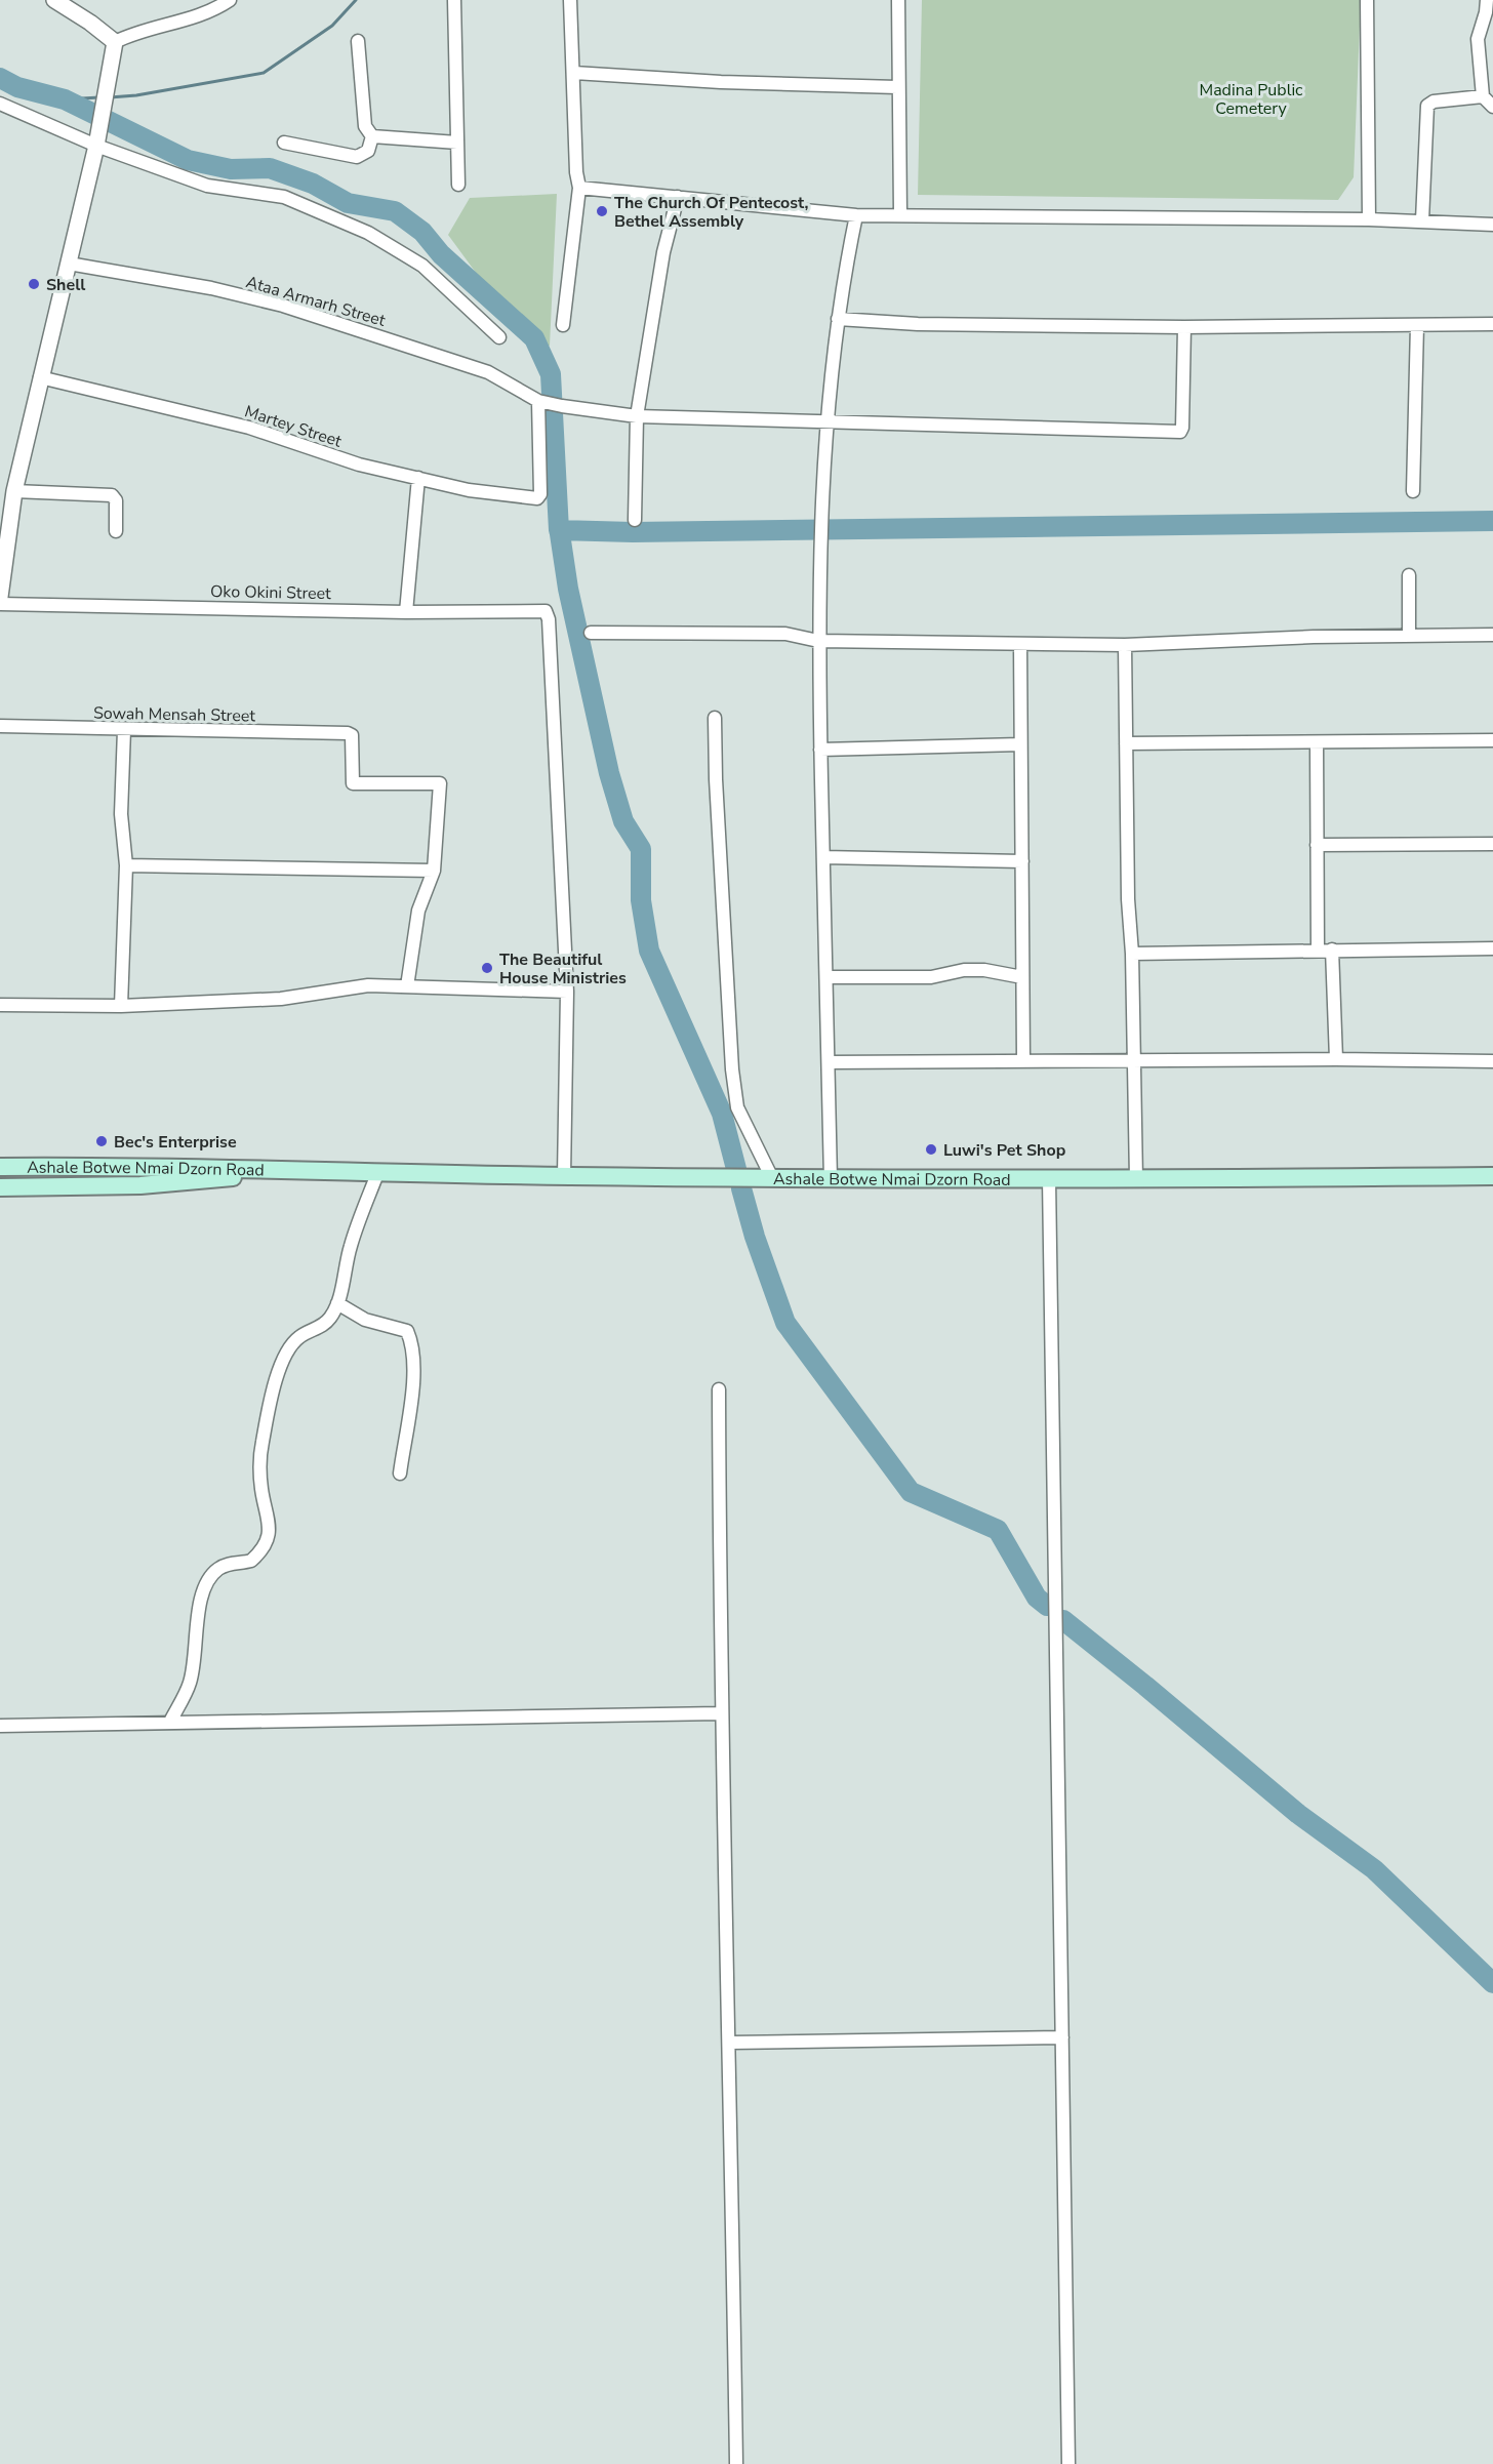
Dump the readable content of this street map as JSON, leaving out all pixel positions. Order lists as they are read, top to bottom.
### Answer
{
  "streets": {
    "main road": ["Ashale Botwe Nmai Dzorn Road"],
    "street": [
      "Ataa Armarh Street",
      "Martey Street",
      "Oko Okini Street",
      "Sowah Mensah Street"
    ]
  },
  "crossings": [
    ["Ataa Armarh Street", "Martey Street"]
  ],
  "parks": ["Madina Public Cemetery"],
  "places": [
    "The Church Of Pentecost, Bethel Assembly",
    "Shell",
    "The Beautiful House Ministries",
    "Bec's Enterprise",
    "Luwi's Pet Shop"
  ]
}
